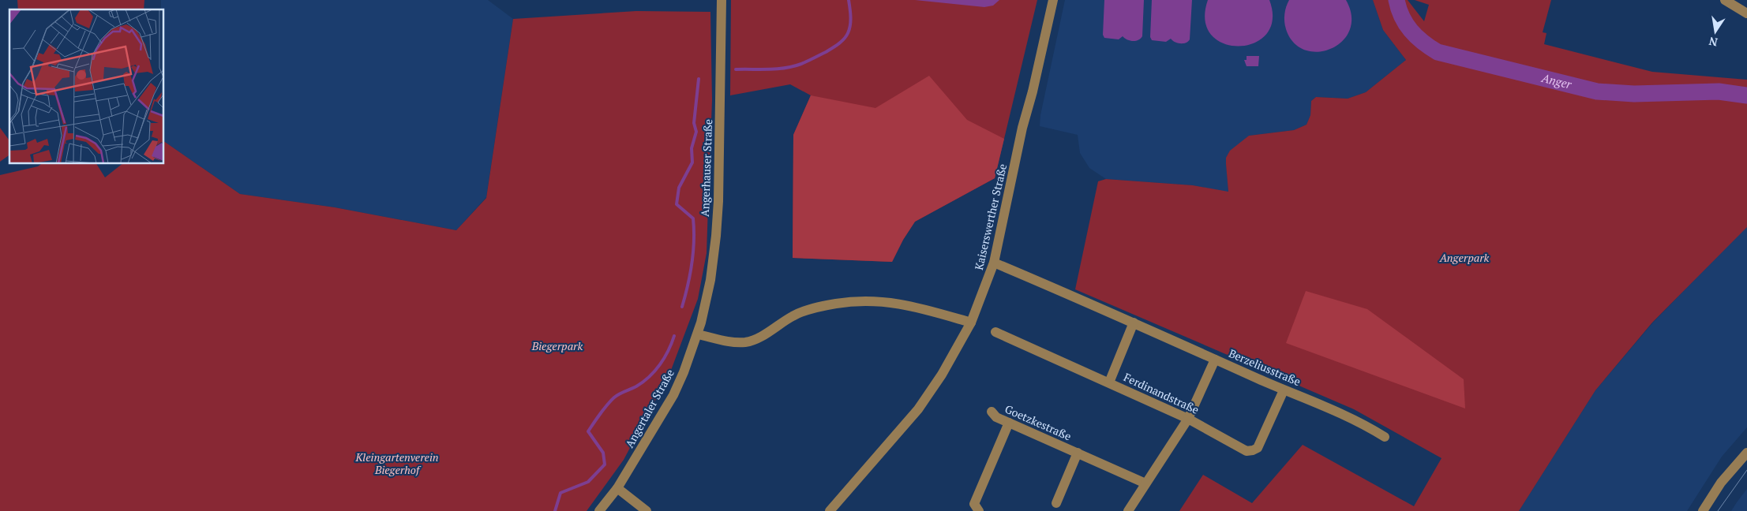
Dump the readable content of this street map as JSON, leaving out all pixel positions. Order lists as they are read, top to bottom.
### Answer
{
  "streets": {
    "street": [
      "Angerhauser Straße",
      "Kaiserswerther Straße",
      "Berzeliusstraße",
      "Ferdinandstraße",
      "Angertaler Straße",
      "Goetzkestraße"
    ]
  },
  "crossings": [
    ["Angerhauser Straße", "Angertaler Straße"],
    ["Kaiserswerther Straße", "Berzeliusstraße"],
    ["Berzeliusstraße", "Ferdinandstraße"]
  ],
  "water": ["Anger"],
  "parks": ["Angerpark", "Biegerpark", "Kleingartenverein Biegerhof"],
  "north": "bottom"
}
